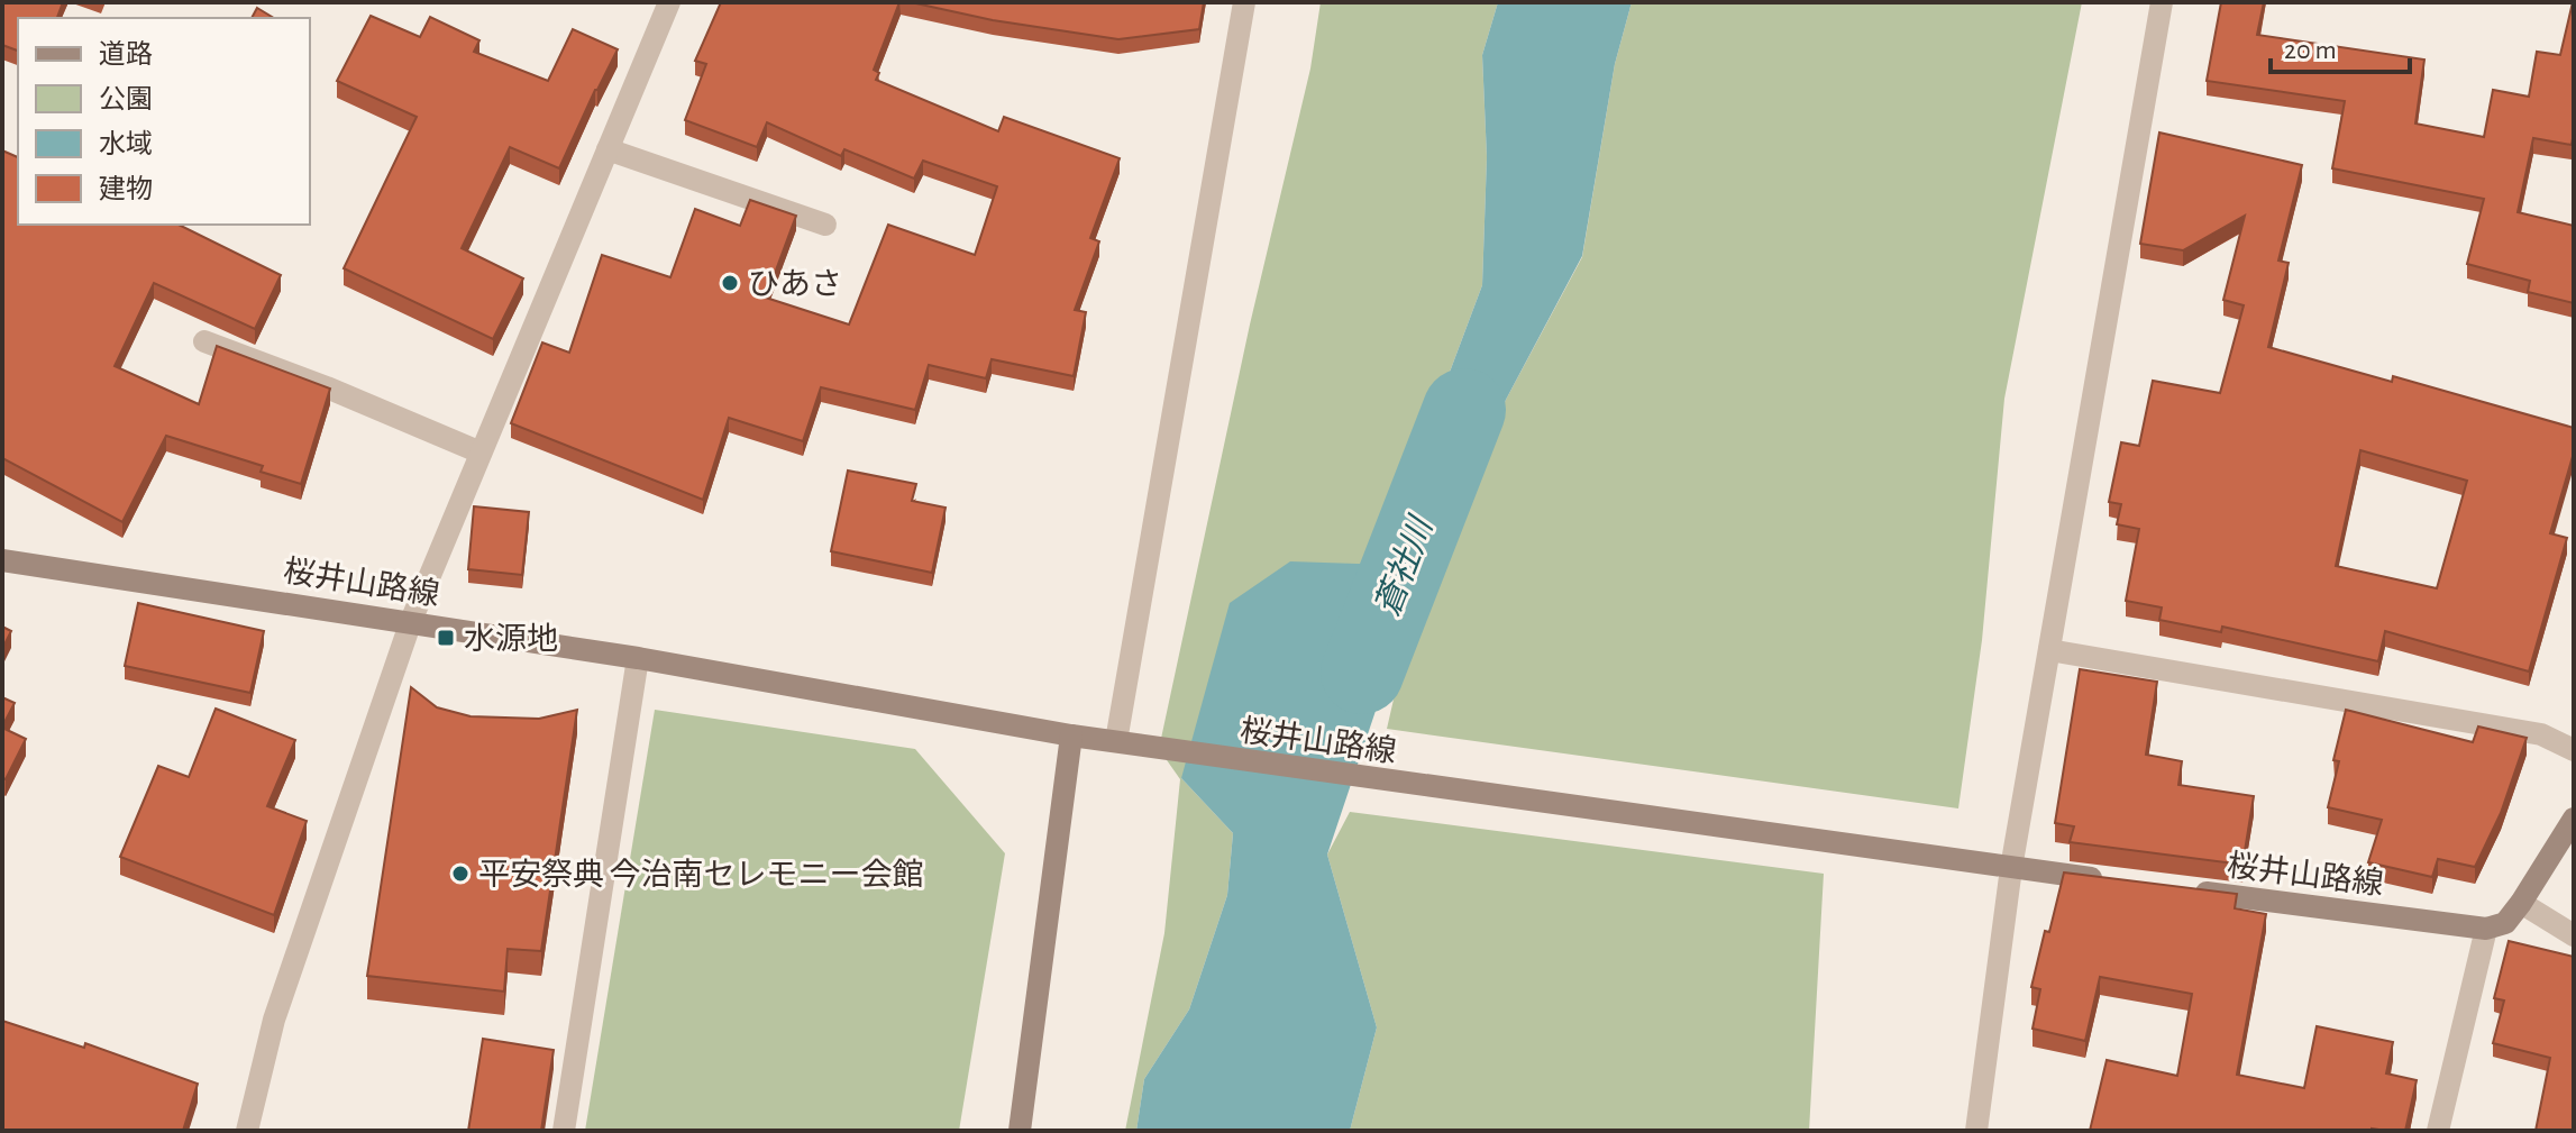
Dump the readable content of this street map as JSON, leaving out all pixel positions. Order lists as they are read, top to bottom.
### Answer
{
  "streets": {
    "main road": ["桜井山路線"]
  },
  "water": ["蒼社川"],
  "places": {
    "other": ["ひあさ", "平安祭典 今治南セレモニー会館"],
    "transit": ["水源地"]
  },
  "legend": [
    "道路",
    "公園",
    "水域",
    "建物"
  ],
  "scale_bar": "20 m"
}
